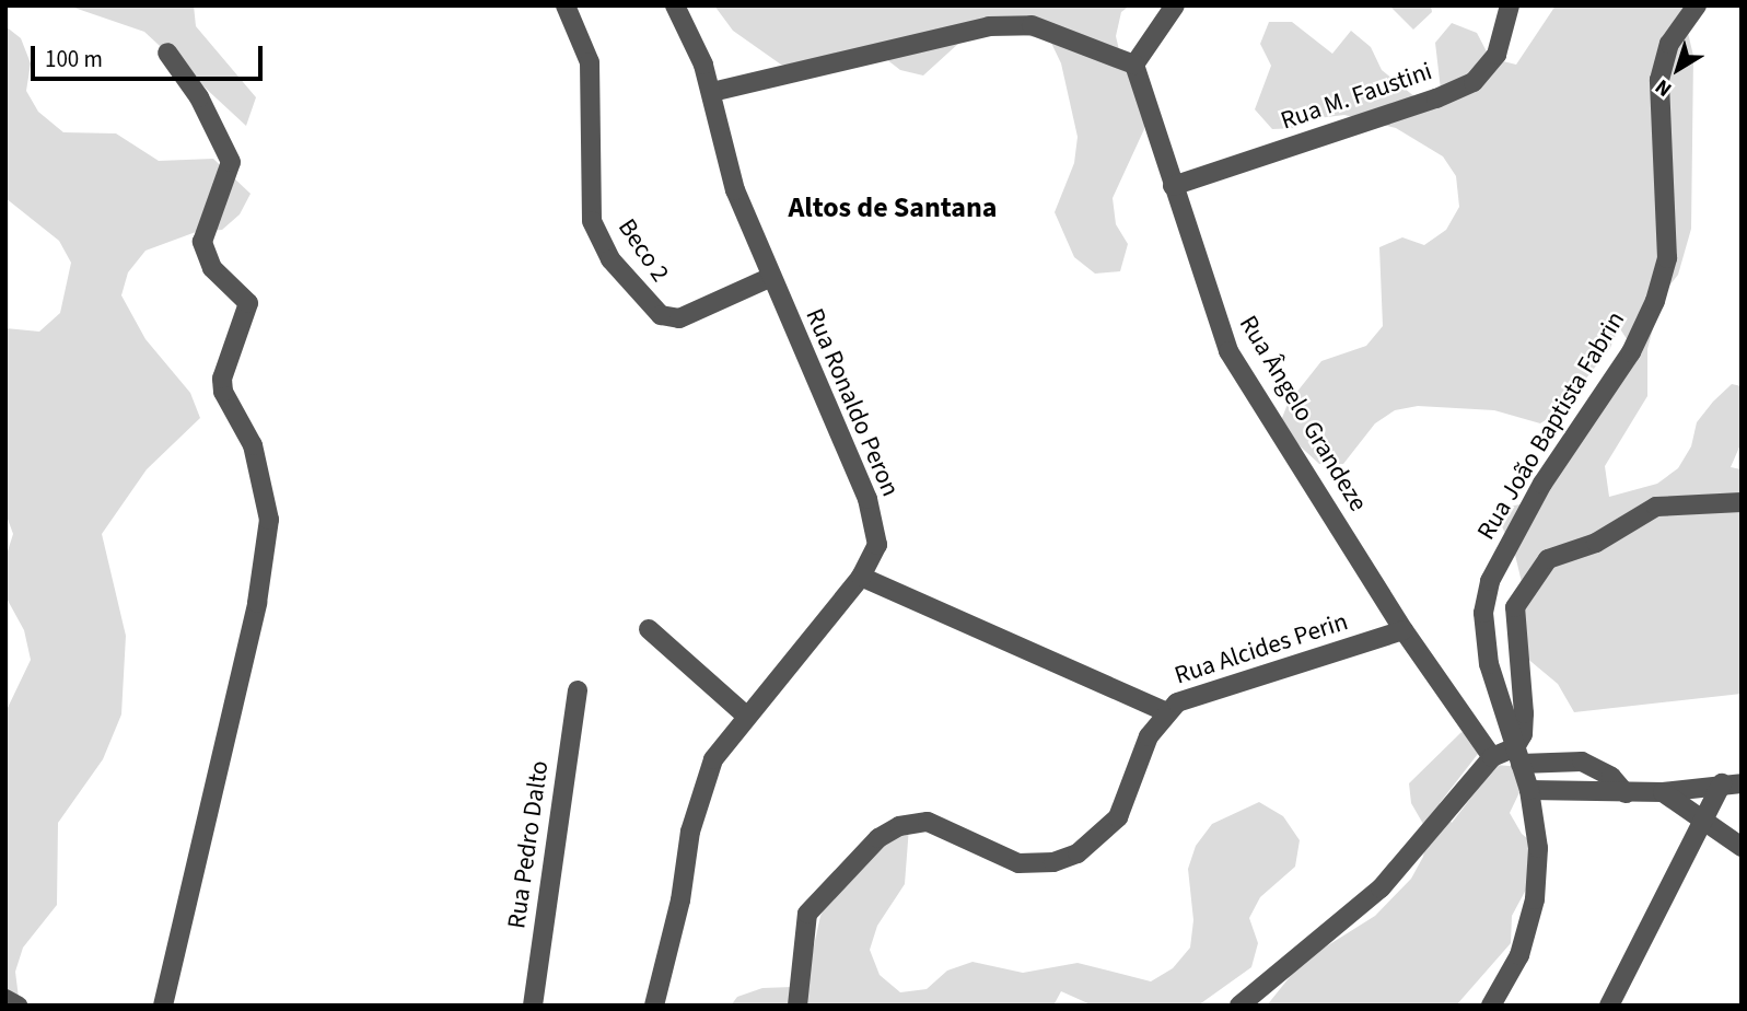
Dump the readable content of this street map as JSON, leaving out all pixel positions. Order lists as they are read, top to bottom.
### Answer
{
  "streets": {
    "street": [
      "Rua M. Faustini",
      "Beco 2",
      "Rua Ronaldo Peron",
      "Rua Ângelo Grandeze",
      "Rua João Baptista Fabrin",
      "Rua Alcides Perin",
      "Rua Pedro Dalto"
    ]
  },
  "crossings": [
    ["Rua M. Faustini", "Rua Ângelo Grandeze"],
    ["Beco 2", "Rua Ronaldo Peron"],
    ["Rua Ângelo Grandeze", "Rua Alcides Perin"]
  ],
  "districts": ["Altos de Santana"],
  "scale_bar": "100 m",
  "north": "bottom left"
}
